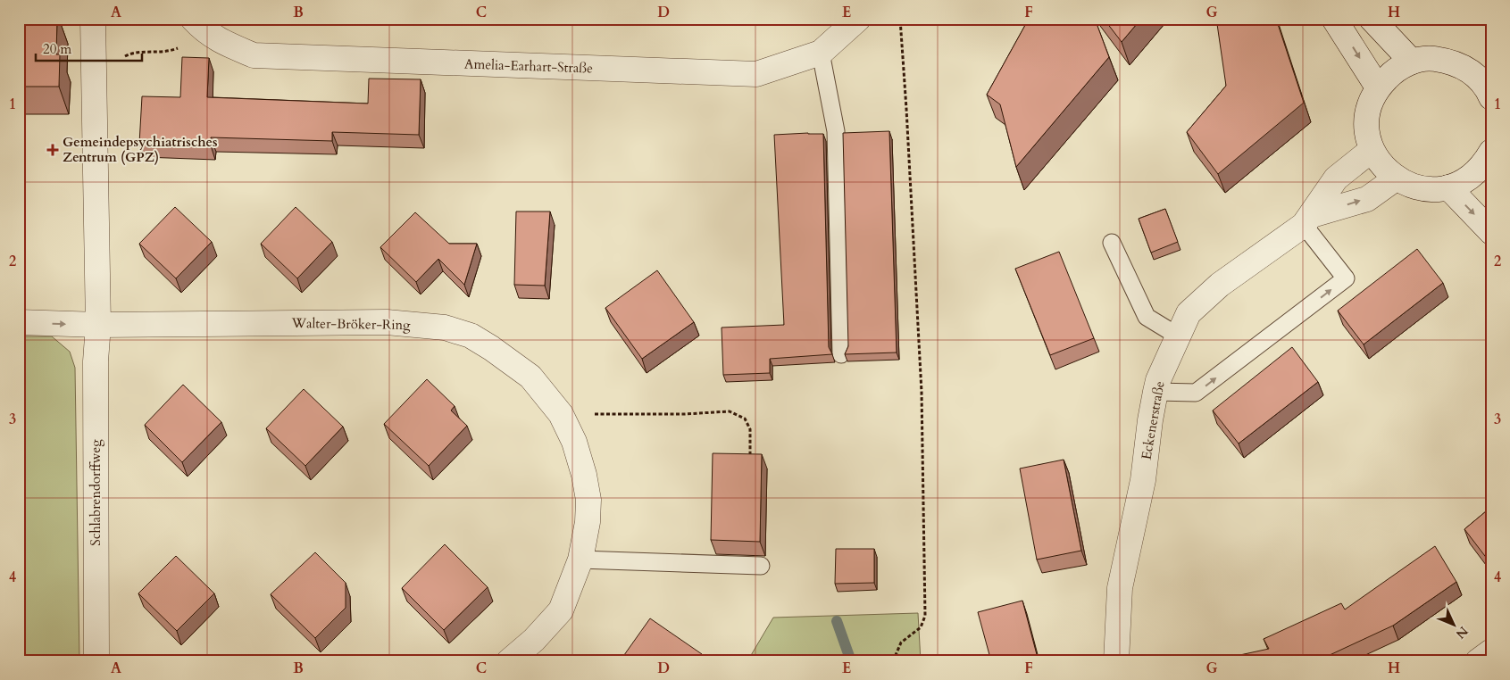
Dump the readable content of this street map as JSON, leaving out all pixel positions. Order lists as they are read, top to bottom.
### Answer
{
  "streets": {
    "street": [
      "Amelia-Earhart-Straße",
      "Walter-Bröker-Ring",
      "Eckenerstraße",
      "Schlabrendorffweg"
    ]
  },
  "crossings": [
    ["Walter-Bröker-Ring", "Schlabrendorffweg"]
  ],
  "places": {
    "health": ["Gemeindepsychiatrisches Zentrum (GPZ)"]
  },
  "scale_bar": "20 m",
  "north": "bottom right",
  "grid": {
    "columns": [
      "A",
      "B",
      "C",
      "D",
      "E",
      "F",
      "G",
      "H"
    ],
    "rows": [
      "1",
      "2",
      "3",
      "4"
    ]
  }
}
